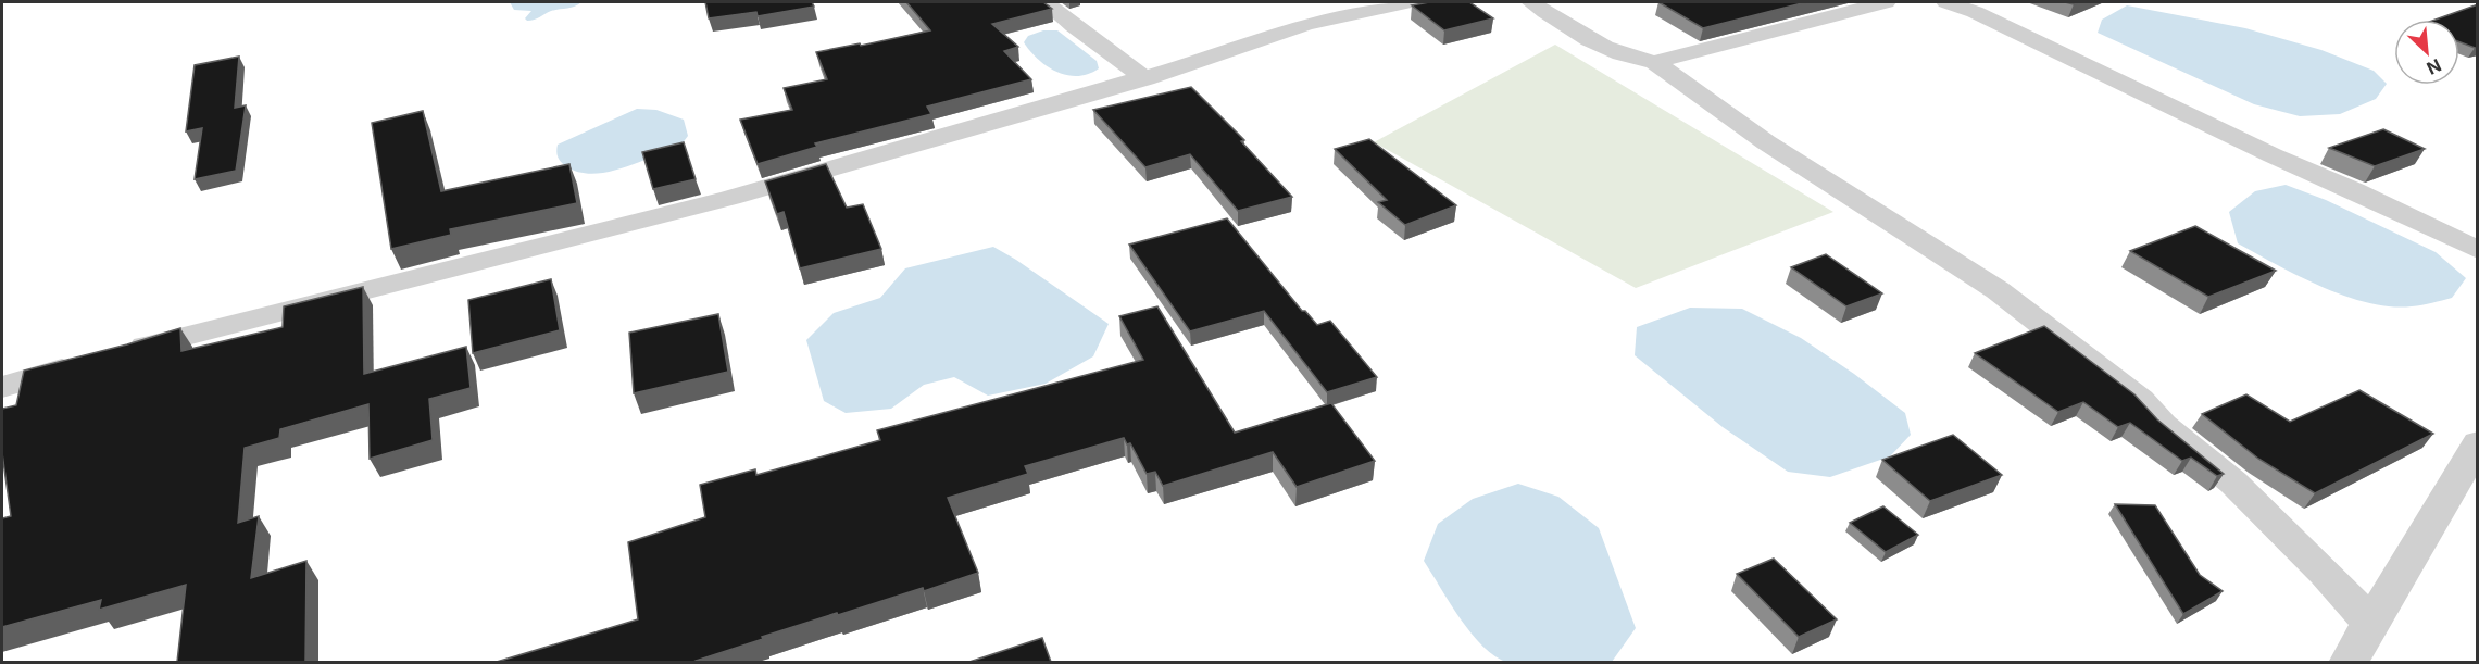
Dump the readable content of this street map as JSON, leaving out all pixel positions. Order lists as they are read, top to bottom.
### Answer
{
  "north": "bottom right"
}
